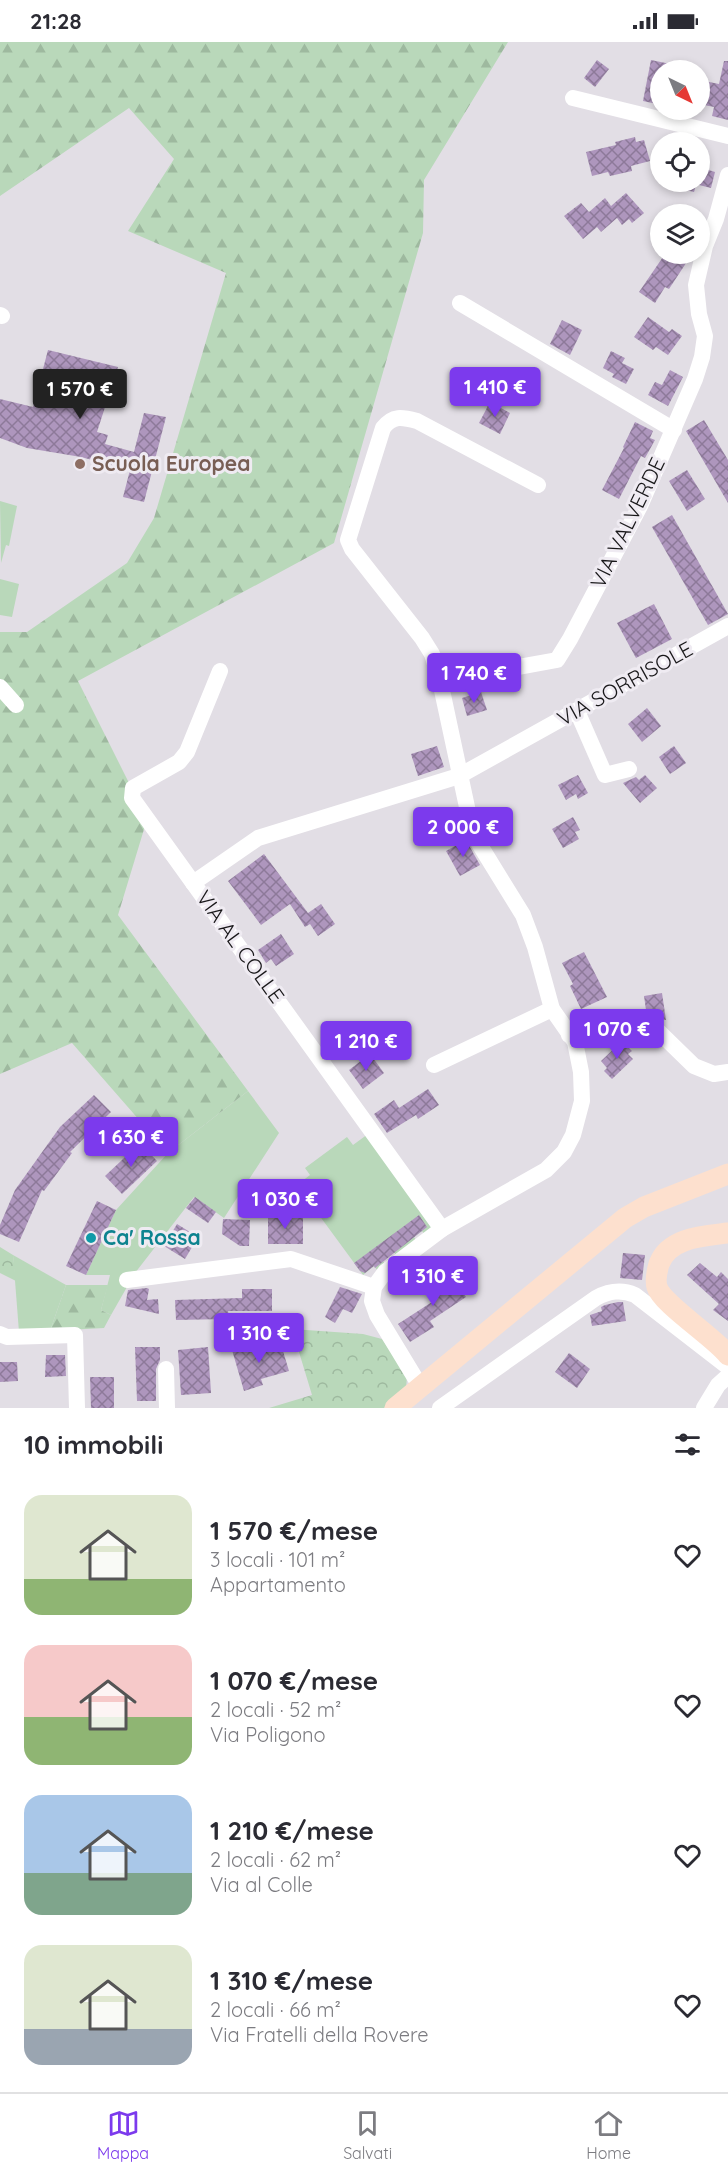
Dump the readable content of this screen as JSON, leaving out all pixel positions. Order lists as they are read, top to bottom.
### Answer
{
  "streets": {
    "street": ["VIA VALVERDE", "VIA SORRISOLE", "VIA AL COLLE"]
  },
  "crossings": [
    ["VIA SORRISOLE", "VIA AL COLLE"]
  ],
  "places": ["Scuola Europea", "Ca' Rossa"],
  "north": "bottom right",
  "page": {
    "status": "21:28",
    "price": [
      "1 410 €",
      "1 570 €",
      "1 740 €",
      "2 000 €",
      "1 070 €",
      "1 210 €",
      "1 630 €",
      "1 030 €",
      "1 310 €",
      "1 310 €"
    ],
    "heading": "10 immobili",
    "list": [
      {
        "name": "1 570 €/mese",
        "note": "3 locali · 101 m² · Appartamento"
      },
      {
        "name": "1 070 €/mese",
        "note": "2 locali · 52 m² · Via Poligono"
      },
      {
        "name": "1 210 €/mese",
        "note": "2 locali · 62 m² · Via al Colle"
      },
      {
        "name": "1 310 €/mese",
        "note": "2 locali · 66 m² · Via Fratelli della Rovere"
      }
    ],
    "tabs": ["Mappa", "Salvati", "Home"]
  }
}
